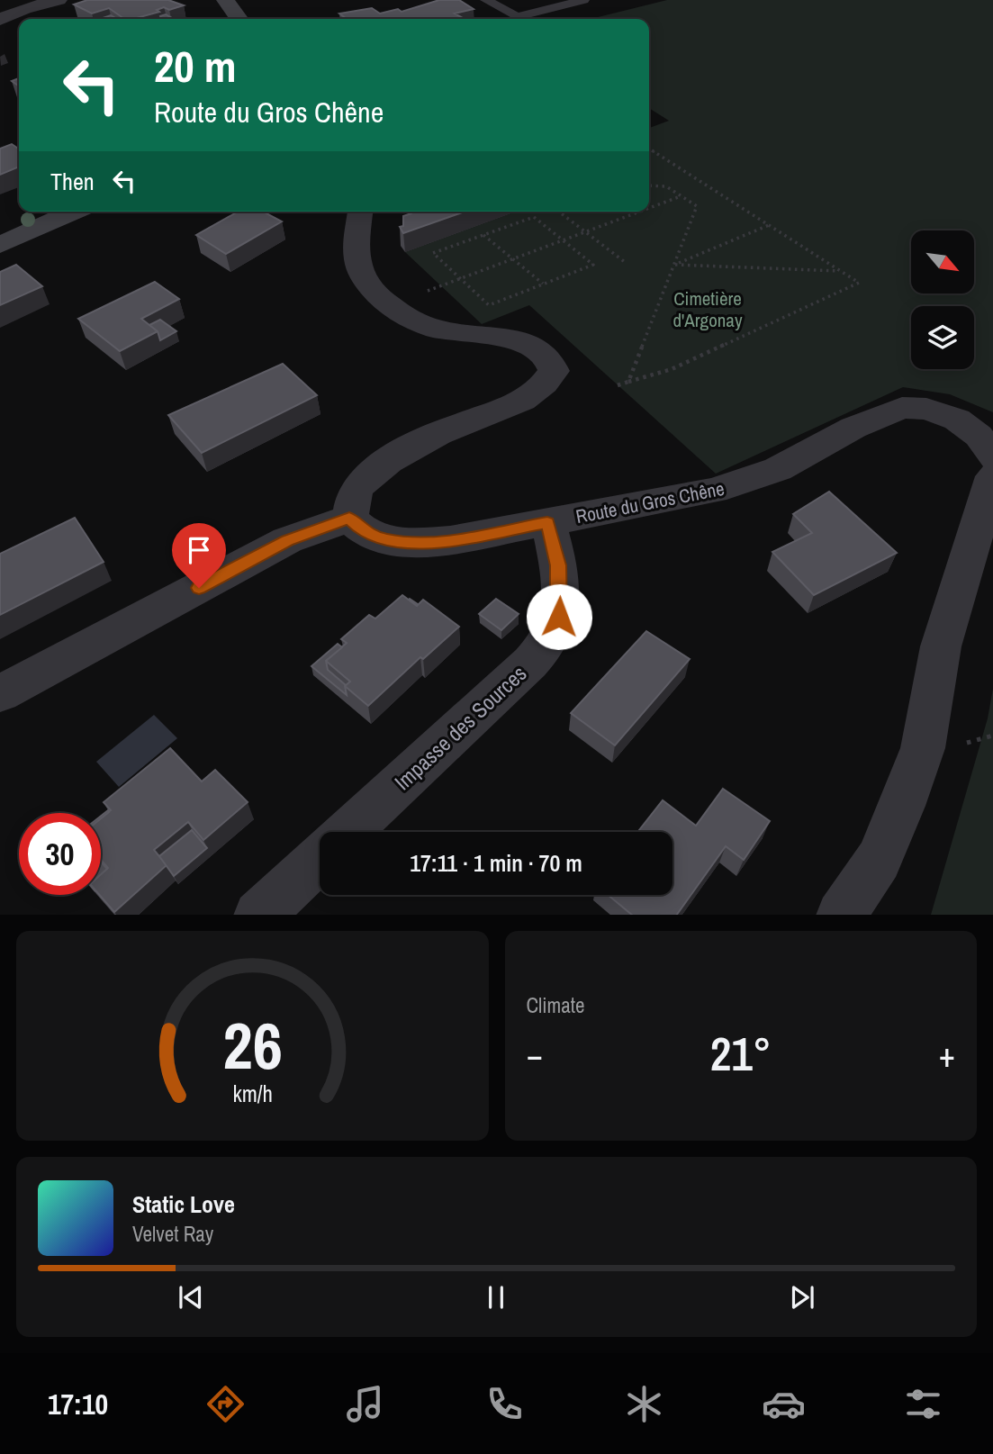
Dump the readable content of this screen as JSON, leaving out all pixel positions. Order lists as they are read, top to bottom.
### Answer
{
  "streets": {
    "street": ["Route du Gros Chêne", "Impasse des Sources"]
  },
  "crossings": [
    ["Route du Gros Chêne", "Impasse des Sources"]
  ],
  "parks": ["Cimetière d'Argonay"],
  "north": "bottom right",
  "page": {
    "turn": ["20 m", "Route du Gros Chêne"],
    "then": "Then",
    "limit": "30",
    "trip": "17:11 · 1 min · 70 m",
    "tile": "Climate",
    "heat": ["−", "21°", "+"],
    "song": ["Static Love", "Velvet Ray"],
    "tabs": "17:10",
    "gauge": ["26", "km/h"]
  }
}
